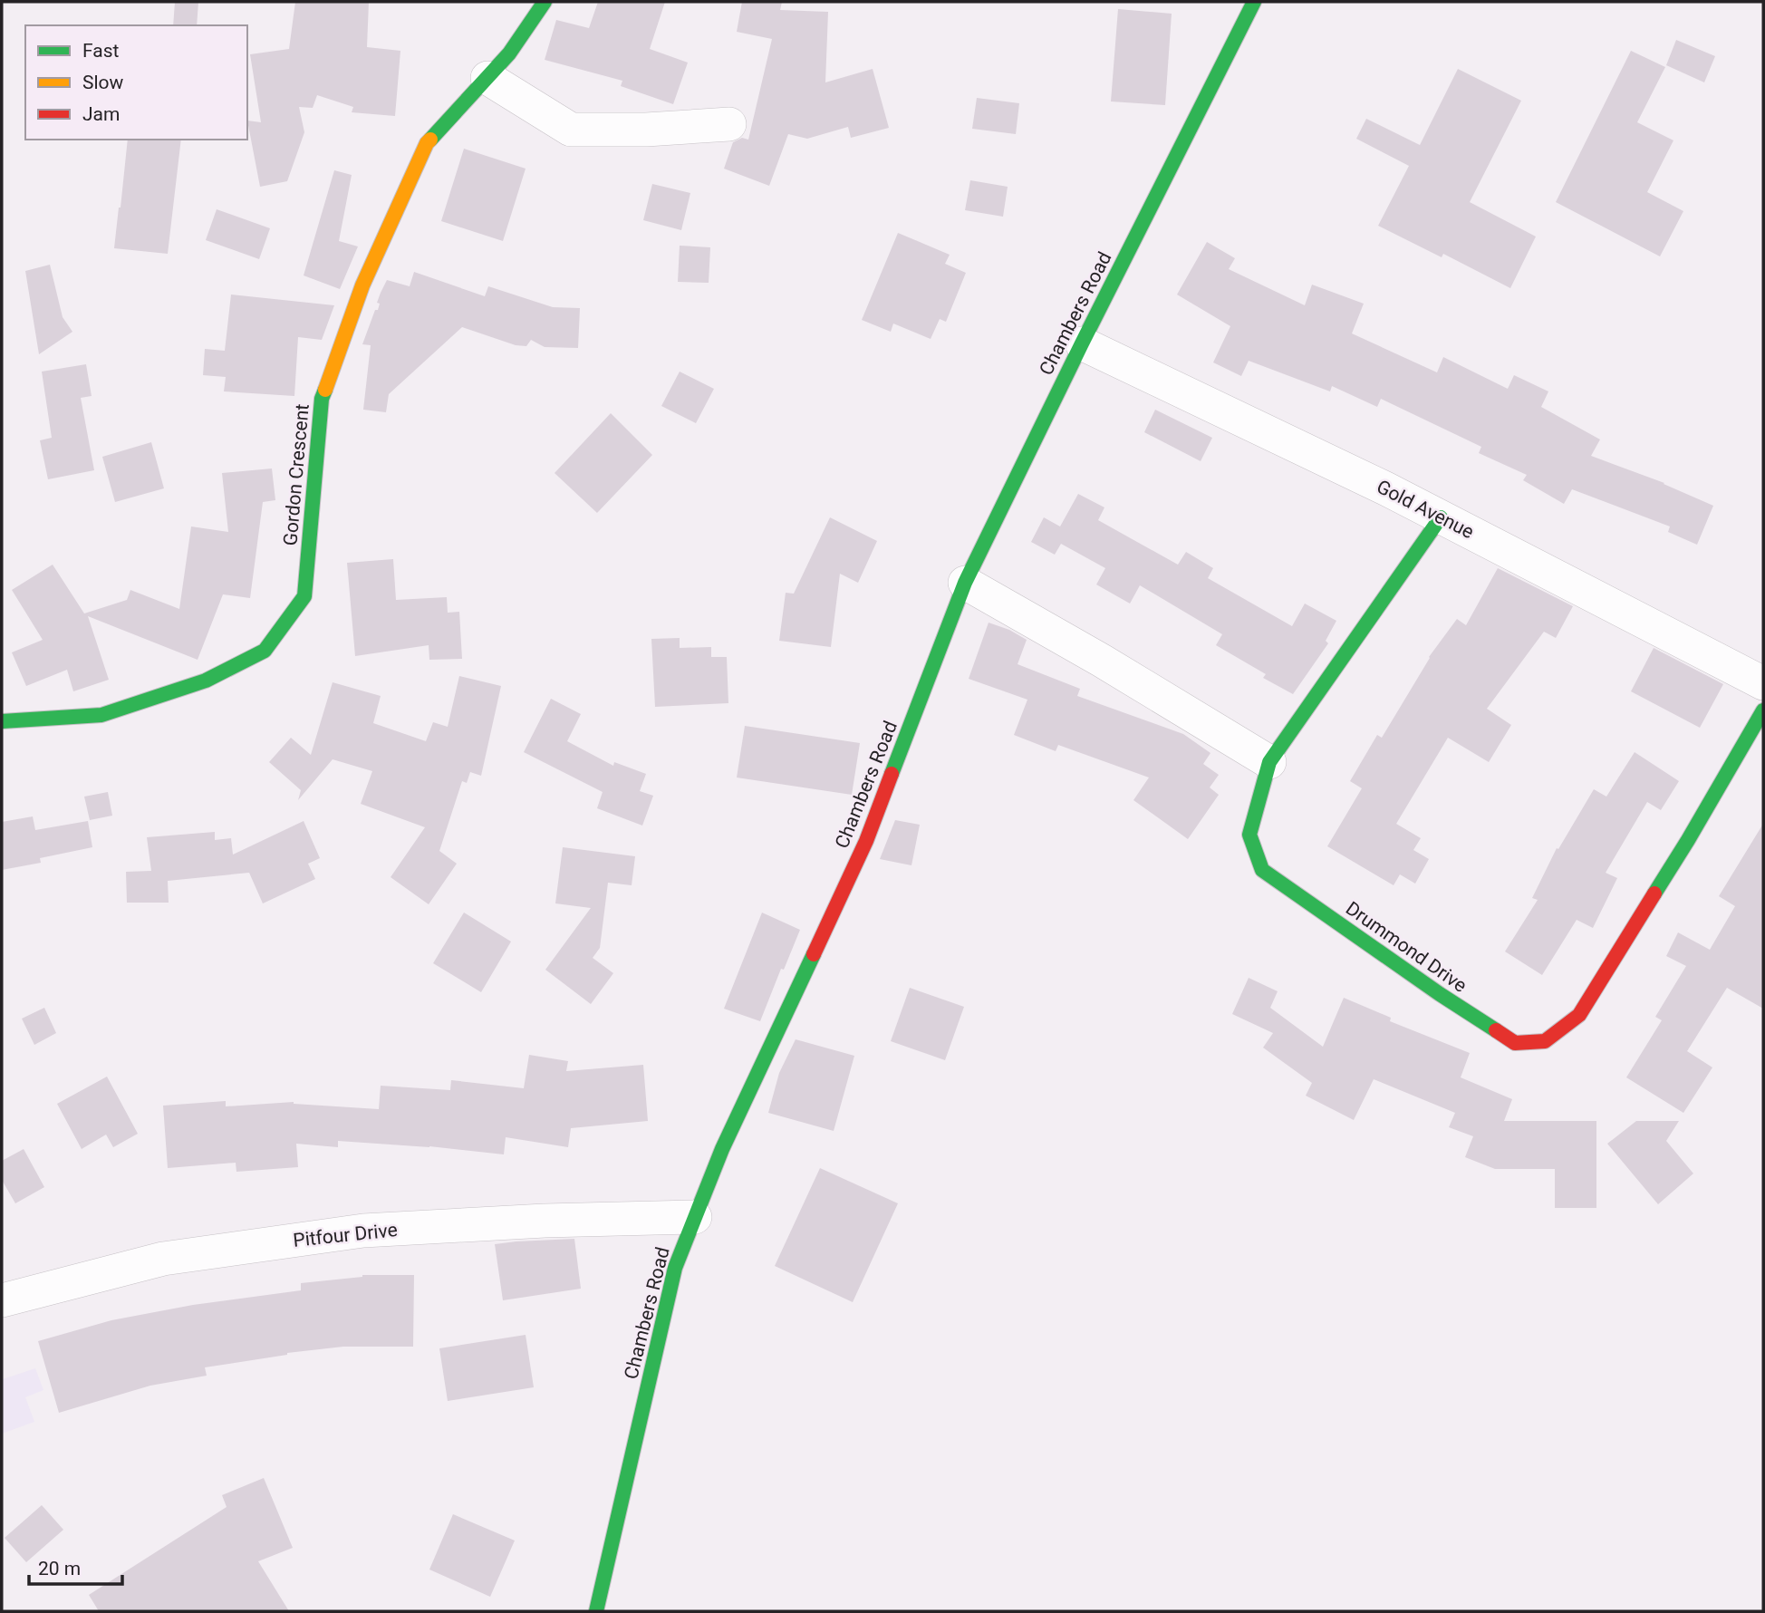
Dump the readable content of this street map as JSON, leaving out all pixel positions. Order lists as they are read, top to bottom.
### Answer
{
  "streets": {
    "street": [
      "Chambers Road",
      "Gordon Crescent",
      "Gold Avenue",
      "Drummond Drive",
      "Pitfour Drive"
    ]
  },
  "crossings": [
    ["Chambers Road", "Gold Avenue"],
    ["Chambers Road", "Pitfour Drive"],
    ["Gold Avenue", "Drummond Drive"]
  ],
  "legend": ["Fast", "Slow", "Jam"],
  "scale_bar": "20 m"
}
